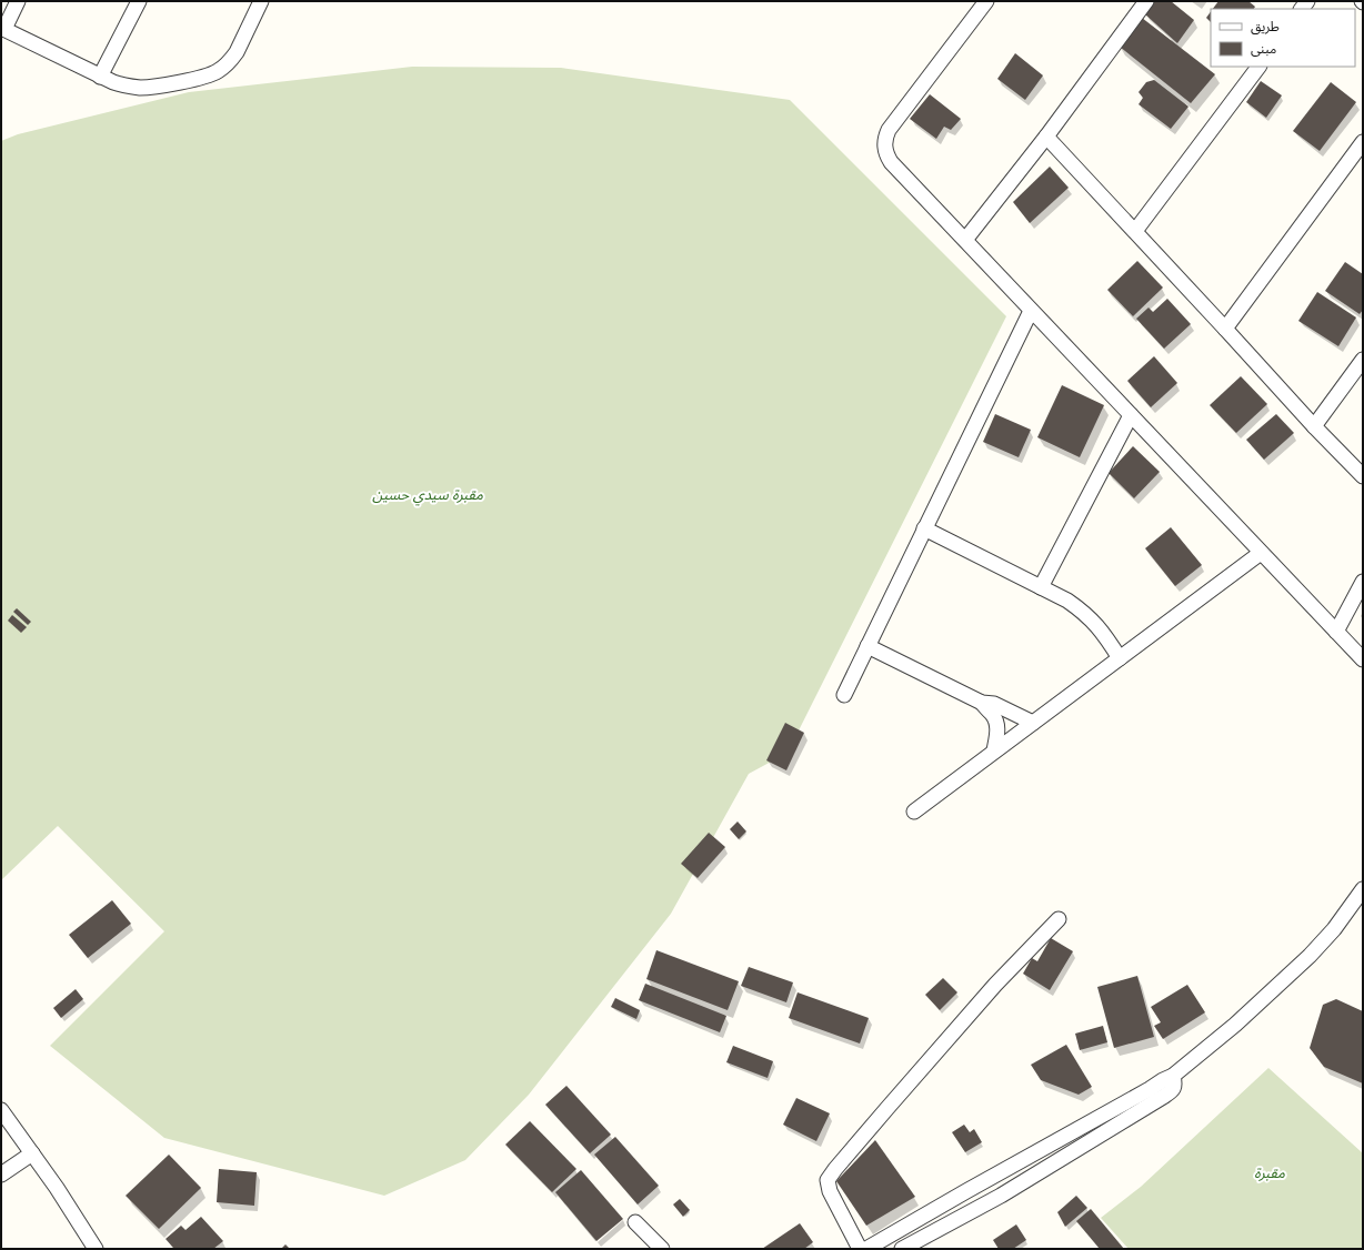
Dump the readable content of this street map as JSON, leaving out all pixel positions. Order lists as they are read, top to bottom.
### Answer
{
  "parks": ["مقبرة سيدي حسين", "مقبرة"],
  "legend": ["طريق", "مبنى"]
}
